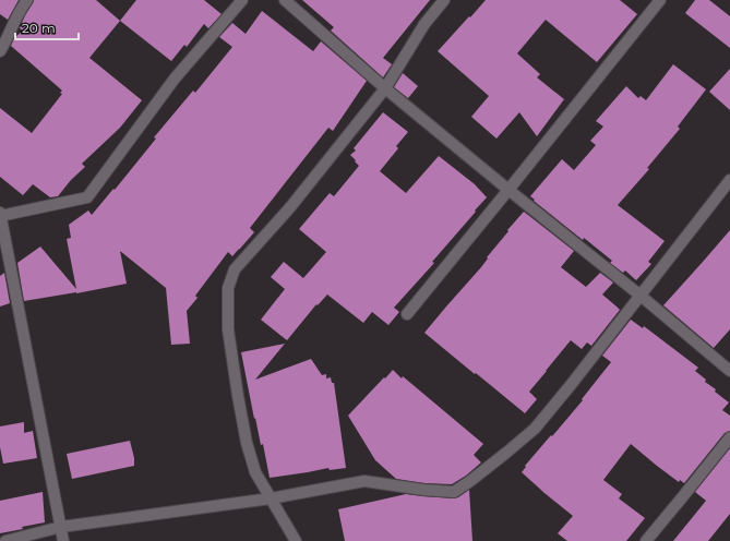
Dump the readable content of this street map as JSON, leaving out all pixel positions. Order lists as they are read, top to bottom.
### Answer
{
  "scale_bar": "20 m"
}
